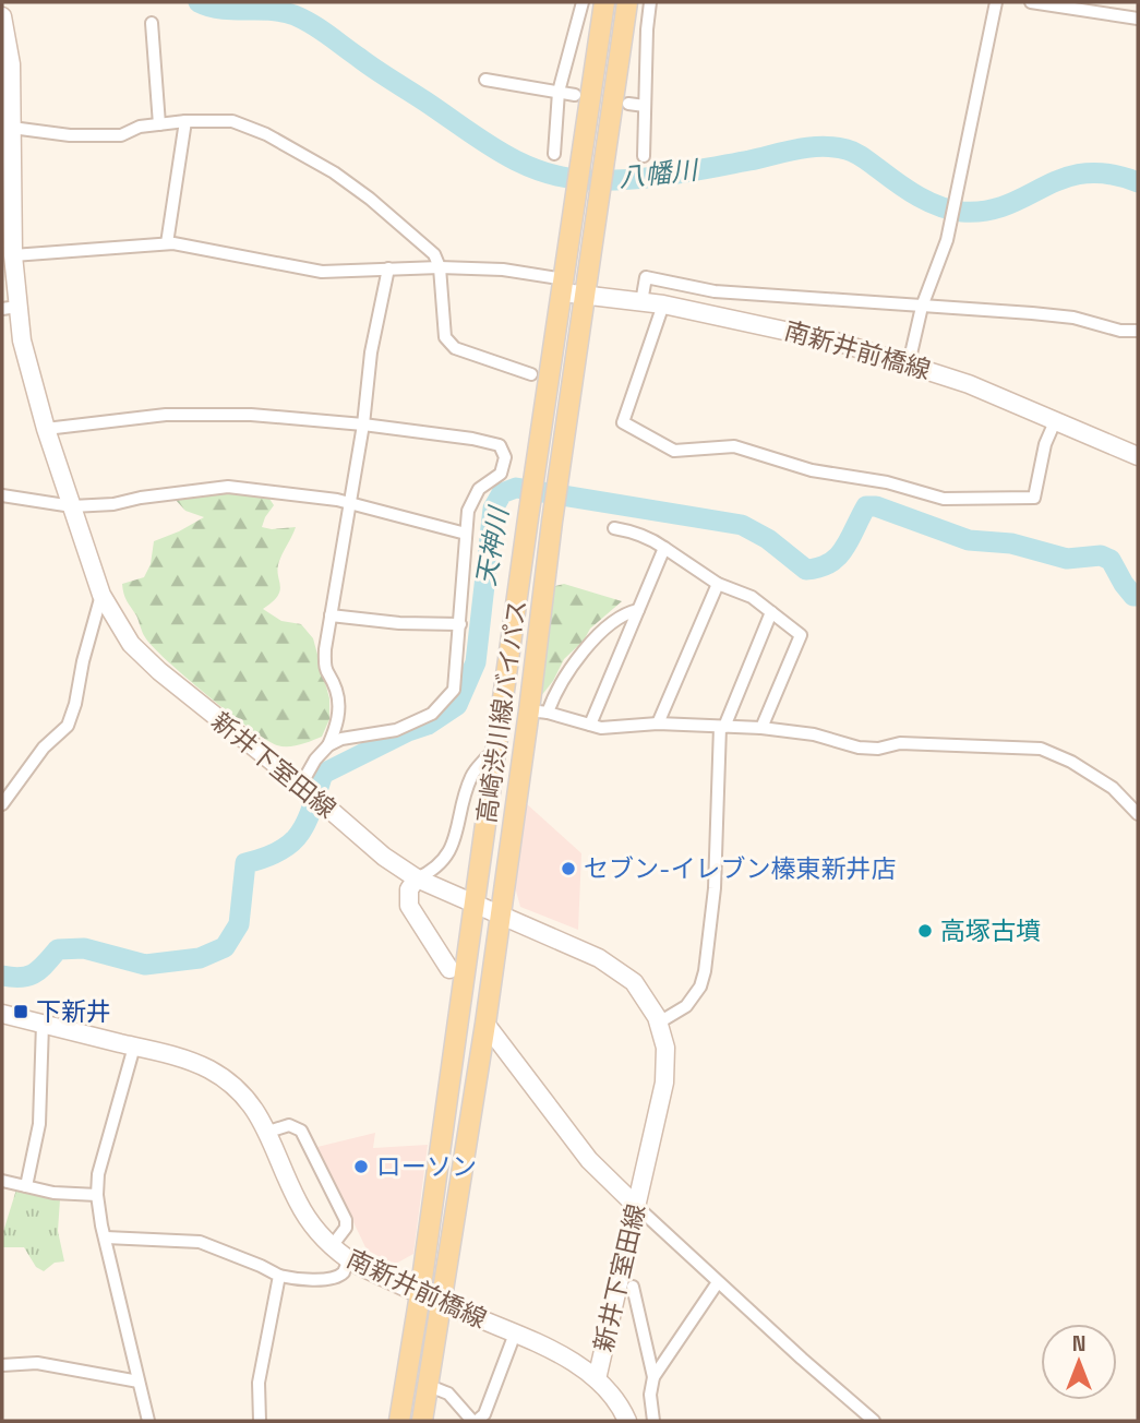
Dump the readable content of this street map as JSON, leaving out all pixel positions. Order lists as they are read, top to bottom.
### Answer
{
  "streets": {
    "main road": ["南新井前橋線", "高崎渋川線バイパス", "新井下室田線"]
  },
  "crossings": [
    ["南新井前橋線", "高崎渋川線バイパス"],
    ["南新井前橋線", "新井下室田線"],
    ["高崎渋川線バイパス", "新井下室田線"]
  ],
  "water": ["八幡川", "天神川"],
  "places": {
    "other": ["セブン-イレブン榛東新井店", "高塚古墳", "ローソン"],
    "transit": ["下新井"]
  },
  "north": "top"
}
